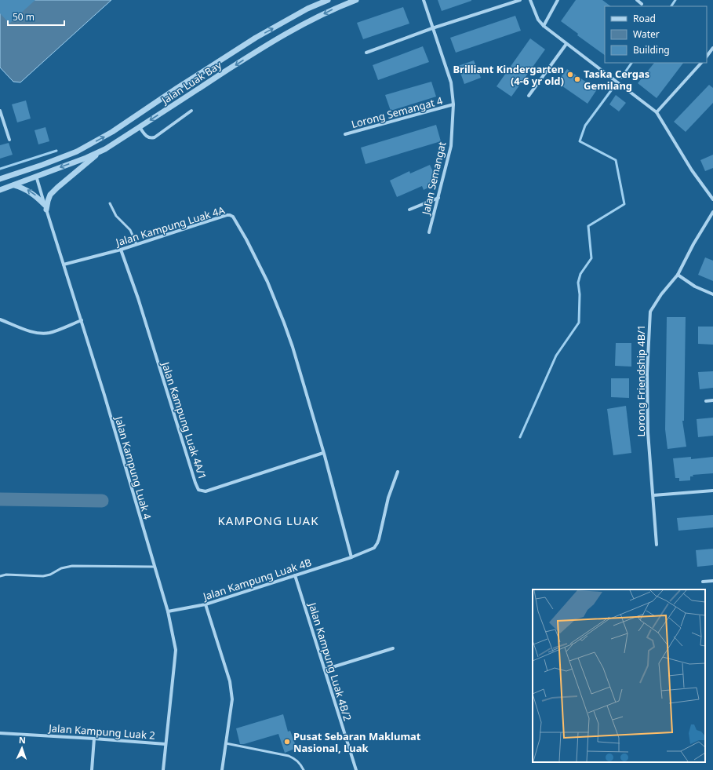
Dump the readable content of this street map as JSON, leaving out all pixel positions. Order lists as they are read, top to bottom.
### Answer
{
  "streets": {
    "street": [
      "Jalan Luak Bay",
      "Lorong Semangat 4",
      "Jalan Semangat",
      "Jalan Kampung Luak 4A",
      "Lorong Friendship 4B/1",
      "Jalan Kampung Luak 4A/1",
      "Jalan Kampung Luak 4",
      "Jalan Kampung Luak 4B",
      "Jalan Kampung Luak 4B/2",
      "Jalan Kampung Luak 2"
    ]
  },
  "crossings": [
    ["Jalan Luak Bay", "Jalan Kampung Luak 4"],
    ["Lorong Semangat 4", "Jalan Semangat"],
    ["Jalan Kampung Luak 4A", "Jalan Kampung Luak 4A/1"],
    ["Jalan Kampung Luak 4A", "Jalan Kampung Luak 4"],
    ["Jalan Kampung Luak 4A", "Jalan Kampung Luak 4B"],
    ["Jalan Kampung Luak 4", "Jalan Kampung Luak 4B"],
    ["Jalan Kampung Luak 4", "Jalan Kampung Luak 2"],
    ["Jalan Kampung Luak 4B", "Jalan Kampung Luak 4B/2"]
  ],
  "districts": ["KAMPONG LUAK"],
  "places": ["Brilliant Kindergarten (4-6 yr old)", "Taska Cergas Gemilang", "Pusat Sebaran Maklumat Nasional, Luak"],
  "legend": ["Road", "Water", "Building"],
  "scale_bar": "50 m",
  "north": "top"
}
